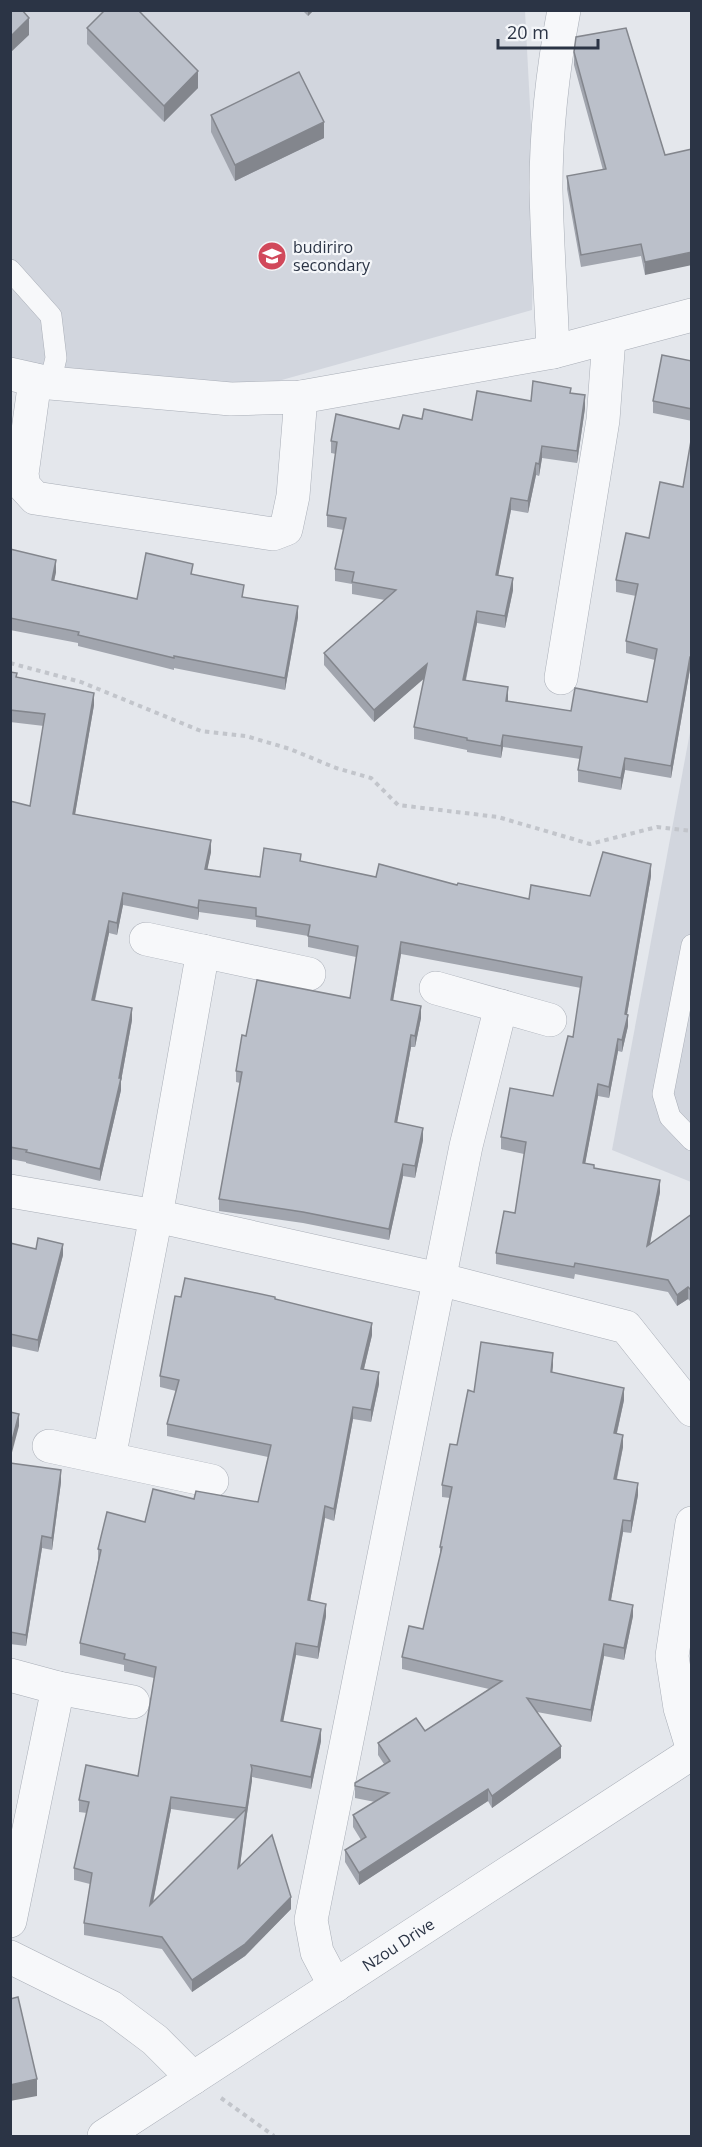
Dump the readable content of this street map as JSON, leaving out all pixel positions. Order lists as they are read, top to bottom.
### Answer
{
  "streets": {
    "street": ["Nzou Drive"]
  },
  "places": {
    "school or university": ["budiriro secondary"]
  },
  "scale_bar": "20 m"
}
